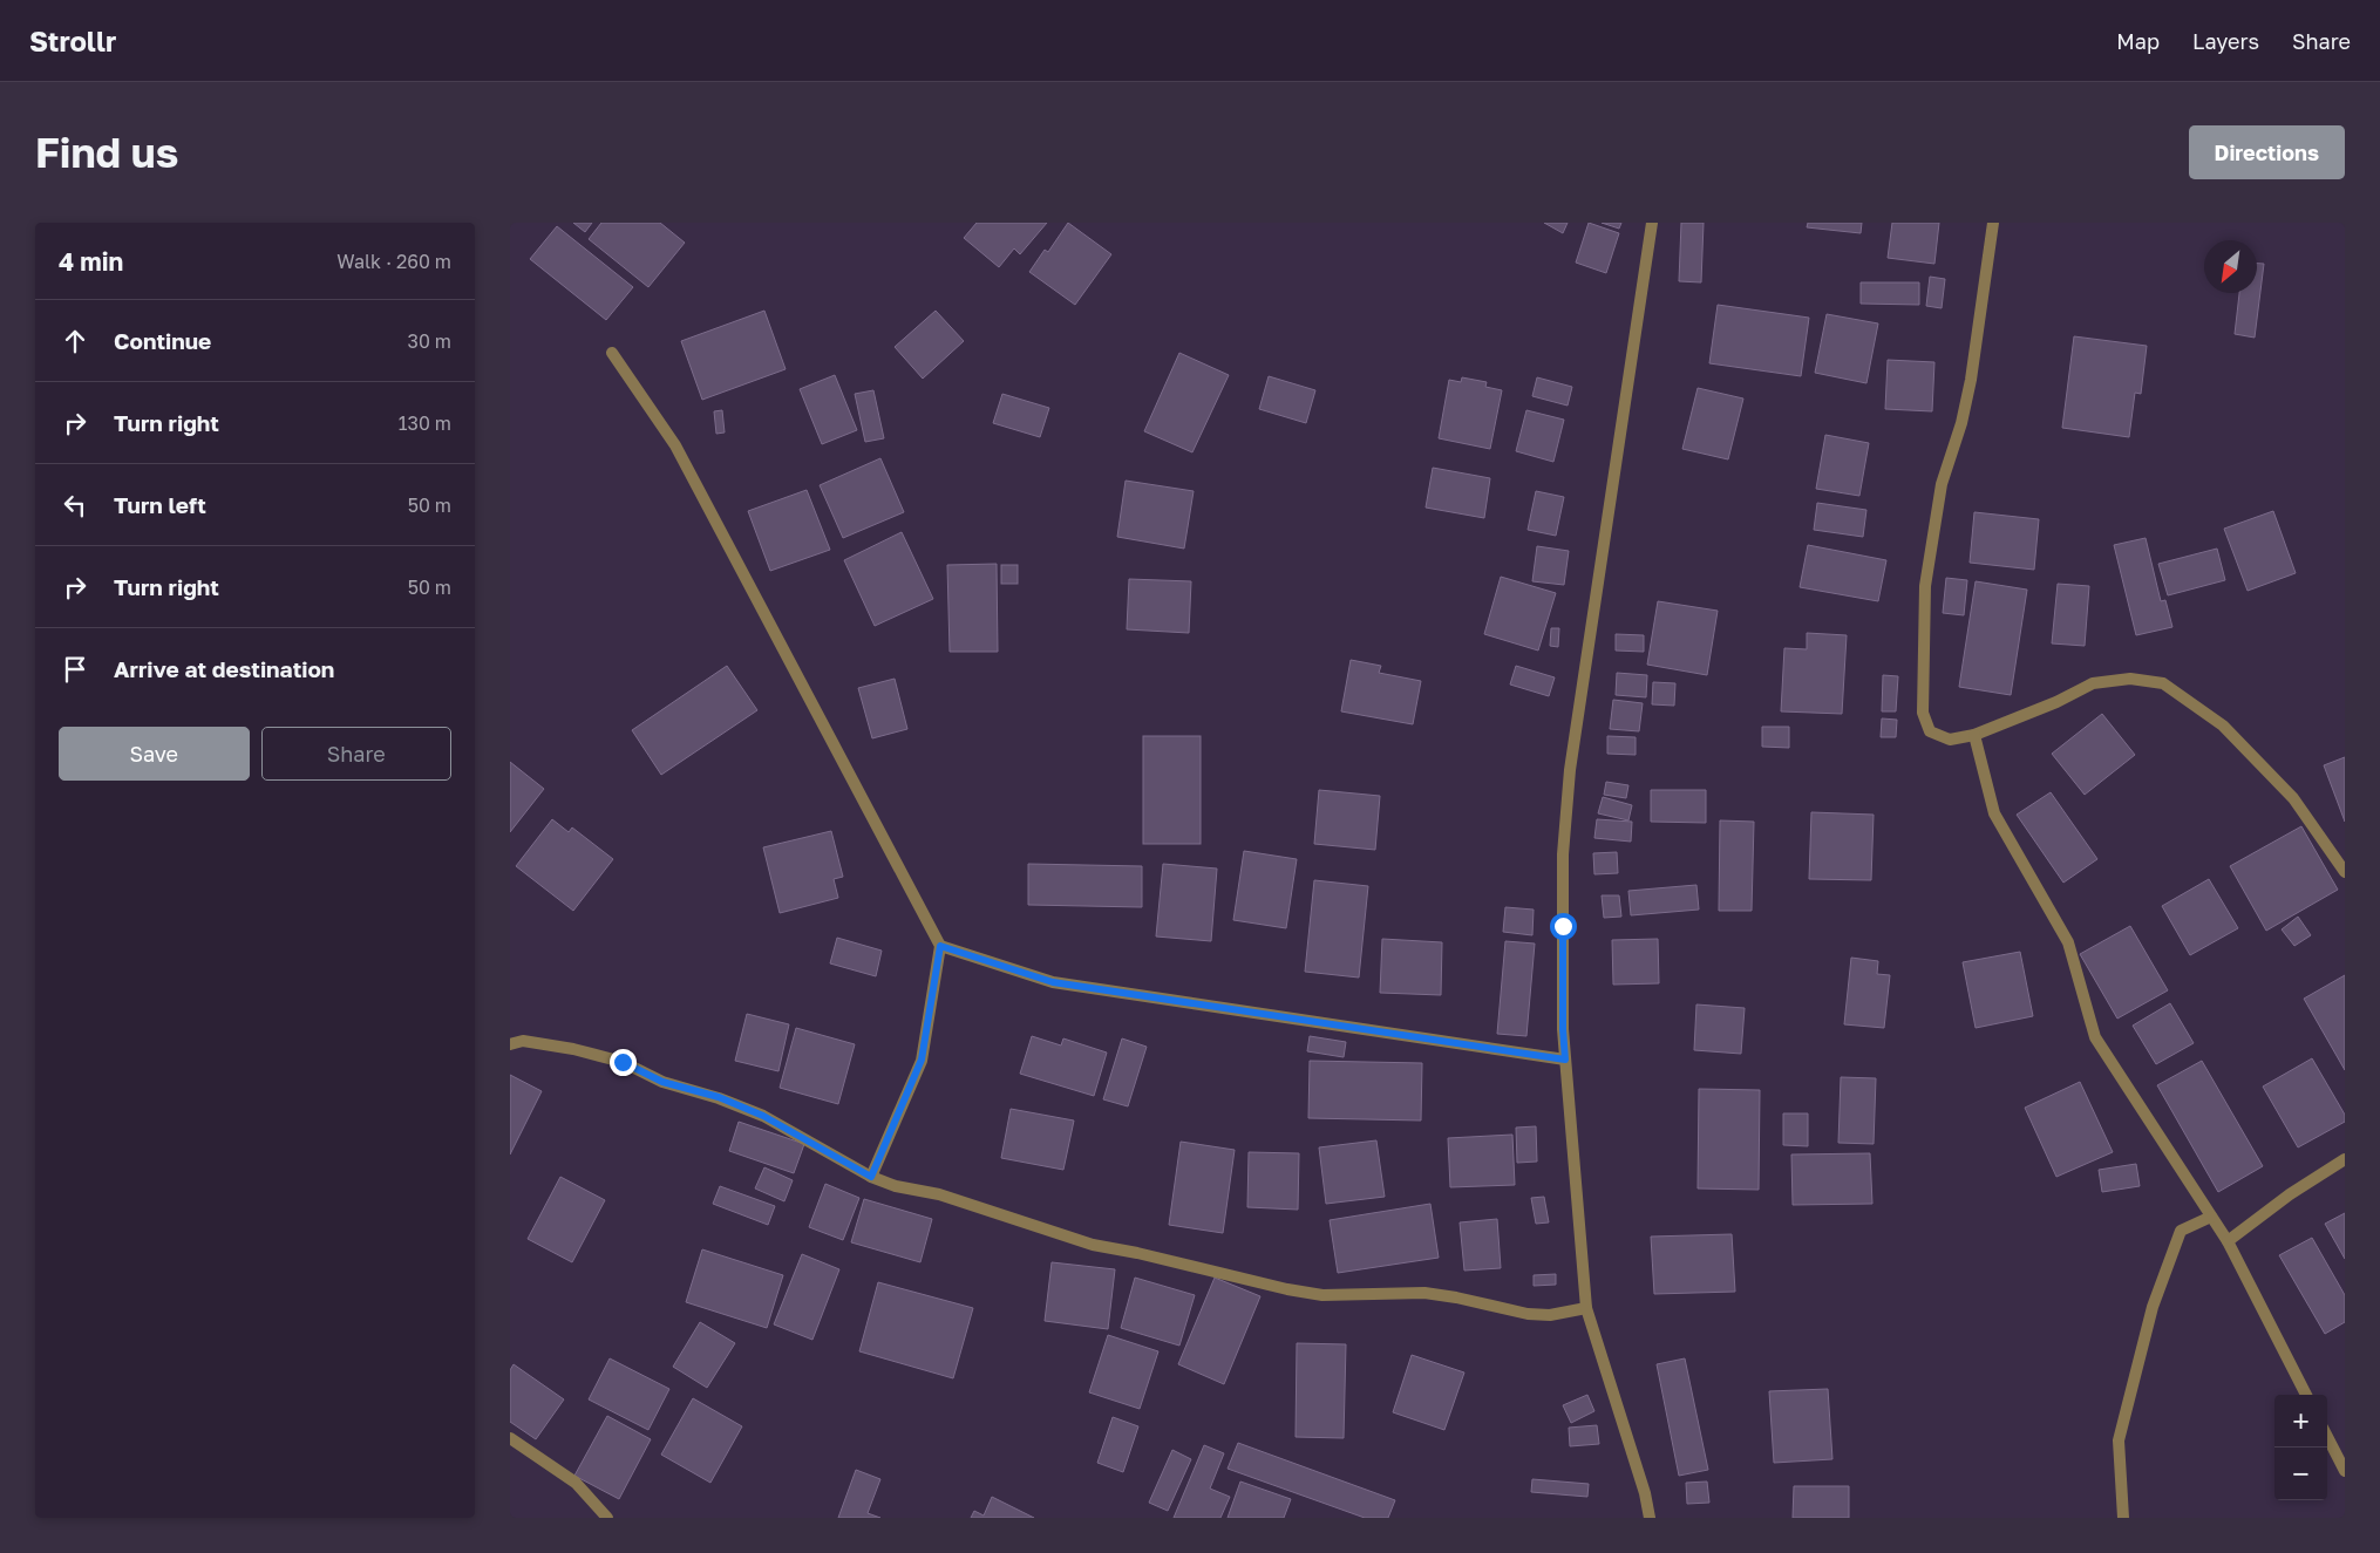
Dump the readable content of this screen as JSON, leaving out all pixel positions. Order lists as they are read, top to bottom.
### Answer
{
  "north": "bottom left",
  "page": {
    "header": "Strollr",
    "nav": ["Map", "Layers", "Share"],
    "buttons": [
      "Directions",
      ["Save", "Share"]
    ],
    "title": "Find us",
    "heading": ["4 min", "Walk · 260 m"],
    "list": [
      ["Continue", "30 m"],
      ["Turn right", "130 m"],
      ["Turn left", "50 m"],
      ["Turn right", "50 m"],
      "Arrive at destination"
    ],
    "map_buttons": ["+", "−"]
  }
}
